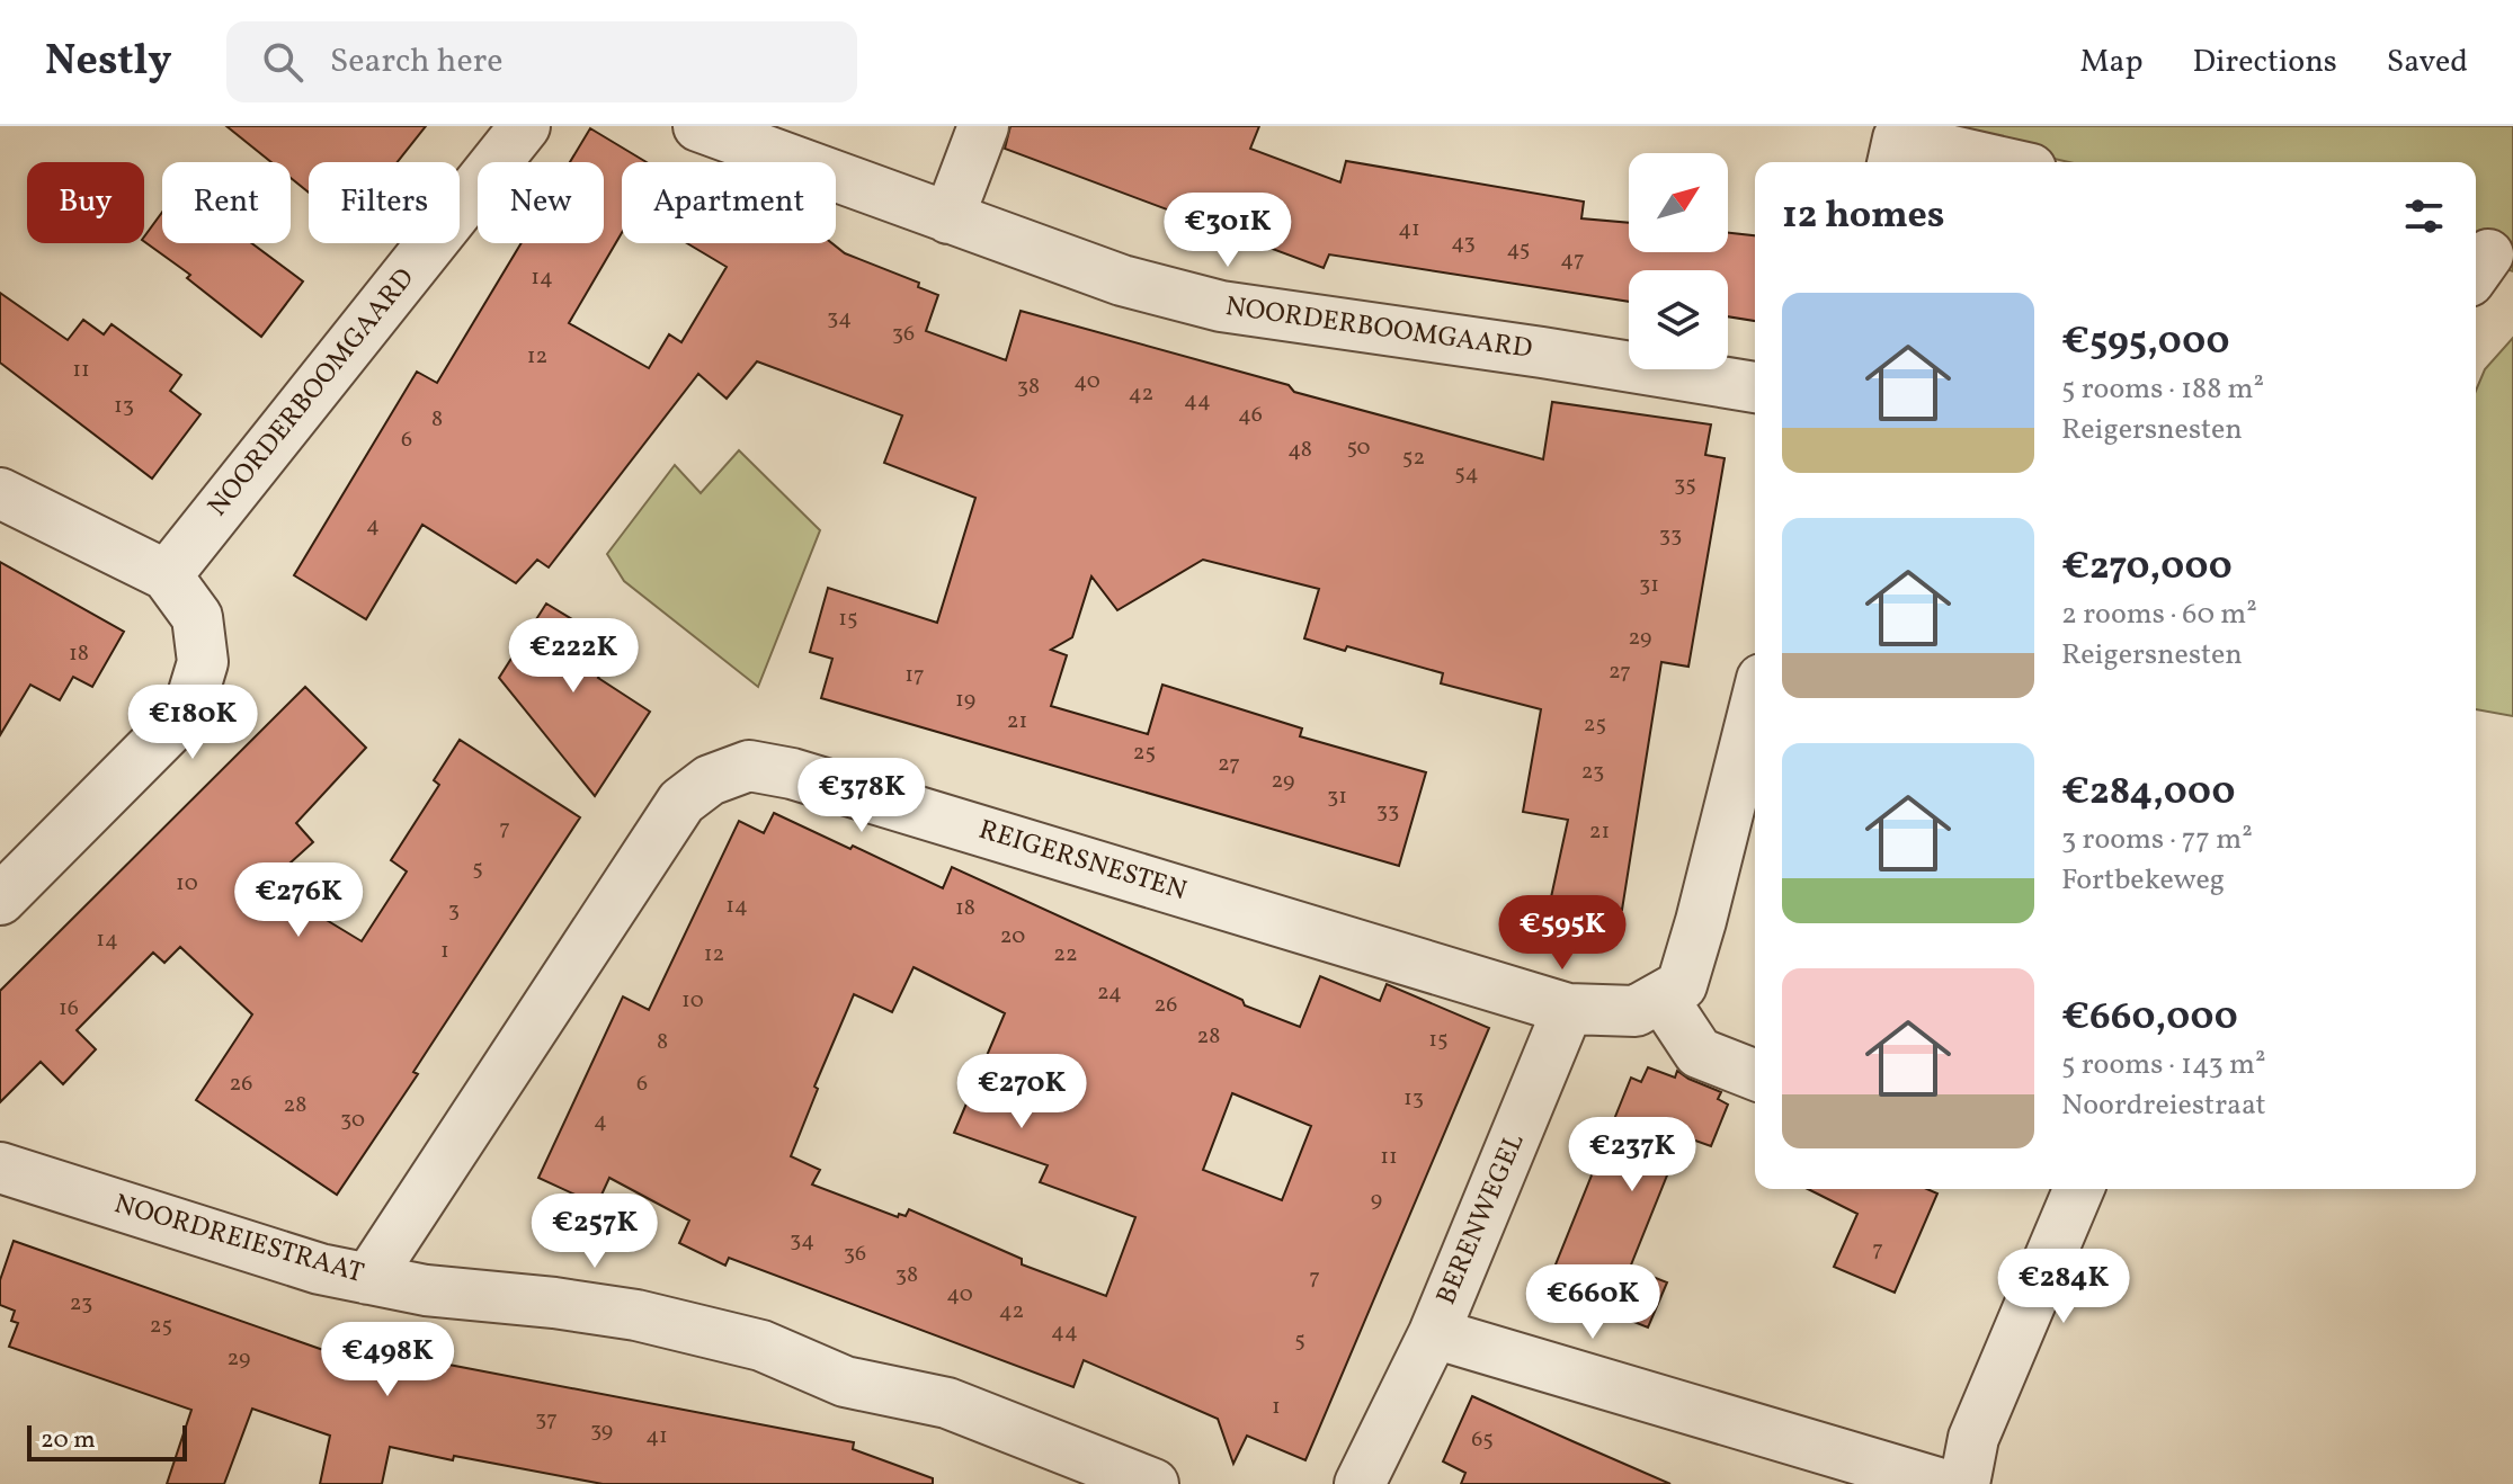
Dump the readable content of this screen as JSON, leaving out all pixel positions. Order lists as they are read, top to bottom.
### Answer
{
  "streets": {
    "street": [
      "NOORDERBOOMGAARD",
      "REIGERSNESTEN",
      "BERENWEGEL",
      "NOORDREIESTRAAT"
    ]
  },
  "crossings": [
    ["REIGERSNESTEN", "BERENWEGEL"],
    ["REIGERSNESTEN", "NOORDREIESTRAAT"]
  ],
  "house_numbers": [
    "41",
    "43",
    "45",
    "47",
    "14",
    "34",
    "36",
    "12",
    "11",
    "40",
    "38",
    "42",
    "44",
    "13",
    "46",
    "8",
    "6",
    "50",
    "48",
    "52",
    "54",
    "35",
    "4",
    "33",
    "31",
    "15",
    "29",
    "18",
    "27",
    "17",
    "19",
    "21",
    "25",
    "25",
    "27",
    "23",
    "29",
    "31",
    "33",
    "7",
    "21",
    "5",
    "10",
    "14",
    "18",
    "3",
    "20",
    "14",
    "1",
    "12",
    "22",
    "24",
    "10",
    "26",
    "16",
    "28",
    "15",
    "8",
    "26",
    "6",
    "13",
    "28",
    "30",
    "4",
    "11",
    "9",
    "34",
    "7",
    "36",
    "38",
    "7",
    "40",
    "23",
    "42",
    "25",
    "44",
    "5",
    "29",
    "1",
    "37",
    "39",
    "41",
    "65"
  ],
  "scale_bar": "20 m",
  "north": "top right",
  "page": {
    "header": "Nestly",
    "search": "Search here",
    "nav": ["Map", "Directions", "Saved"],
    "chip": [
      "Buy",
      "Rent",
      "Filters",
      "New",
      "Apartment"
    ],
    "heading": "12 homes",
    "price": [
      "€301K",
      "€222K",
      "€180K",
      "€378K",
      "€276K",
      "€595K",
      "€270K",
      "€237K",
      "€257K",
      "€284K",
      "€660K",
      "€498K"
    ],
    "list": [
      {
        "name": "€595,000",
        "note": "5 rooms · 188 m² · Reigersnesten"
      },
      {
        "name": "€270,000",
        "note": "2 rooms · 60 m² · Reigersnesten"
      },
      {
        "name": "€284,000",
        "note": "3 rooms · 77 m² · Fortbekeweg"
      },
      {
        "name": "€660,000",
        "note": "5 rooms · 143 m² · Noordreiestraat"
      }
    ],
    "scale": "20 m"
  }
}
